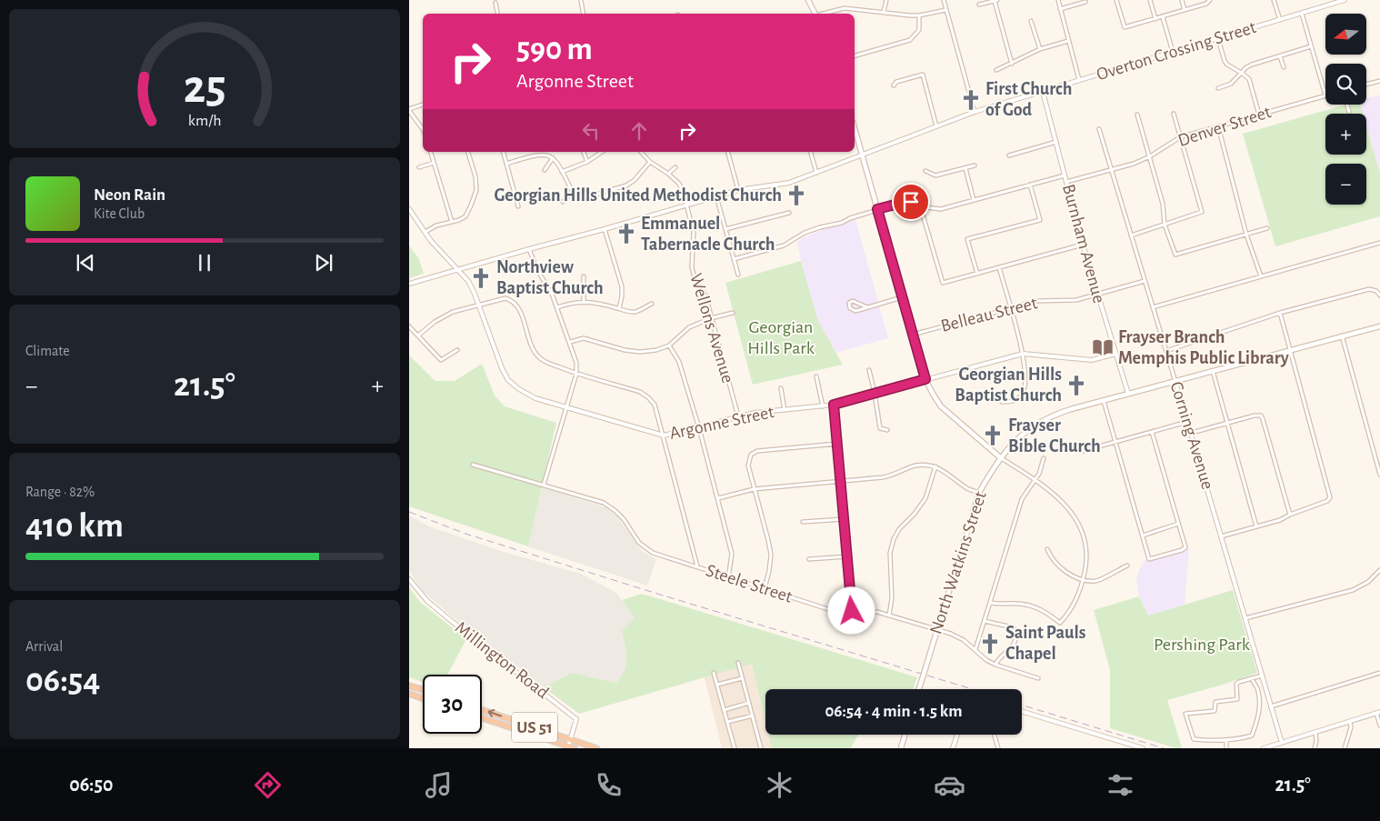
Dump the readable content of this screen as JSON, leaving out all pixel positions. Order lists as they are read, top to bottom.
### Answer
{
  "streets": {
    "highway": ["US 51"],
    "main road": ["North Watkins Street"],
    "street": [
      "Overton Crossing Street",
      "Denver Street",
      "Burnham Avenue",
      "Belleau Street",
      "Wellons Avenue",
      "Argonne Street",
      "Corning Avenue",
      "Steele Street",
      "Millington Road"
    ]
  },
  "crossings": [
    ["Overton Crossing Street", "Burnham Avenue"],
    ["Overton Crossing Street", "Wellons Avenue"],
    ["Overton Crossing Street", "Argonne Street"],
    ["Denver Street", "Burnham Avenue"],
    ["Denver Street", "Corning Avenue"],
    ["Burnham Avenue", "Belleau Street"],
    ["Burnham Avenue", "Argonne Street"],
    ["Burnham Avenue", "North Watkins Street"],
    ["Belleau Street", "Corning Avenue"],
    ["Wellons Avenue", "Argonne Street"],
    ["Corning Avenue", "North Watkins Street"],
    ["North Watkins Street", "Steele Street"],
    ["Millington Road", "US 51"]
  ],
  "parks": ["Georgian Hills Park", "Pershing Park"],
  "places": {
    "church": [
      "First Church of God",
      "Georgian Hills United Methodist Church",
      "Emmanuel Tabernacle Church",
      "Northview Baptist Church",
      "Georgian Hills Baptist Church",
      "Frayser Bible Church",
      "Saint Pauls Chapel"
    ],
    "library": ["Frayser Branch Memphis Public Library"]
  },
  "north": "left",
  "page": {
    "map_buttons": ["+", "−"],
    "turn": ["590 m", "Argonne Street"],
    "song": ["Neon Rain", "Kite Club"],
    "tile": [
      "Climate",
      ["Range · 82%", "410 km"],
      ["Arrival", "06:54"]
    ],
    "heat": ["−", "21.5°", "+"],
    "limit": "30",
    "trip": "06:54 · 4 min · 1.5 km",
    "tabs": ["06:50", "21.5°"],
    "gauge": ["25", "km/h"]
  }
}
